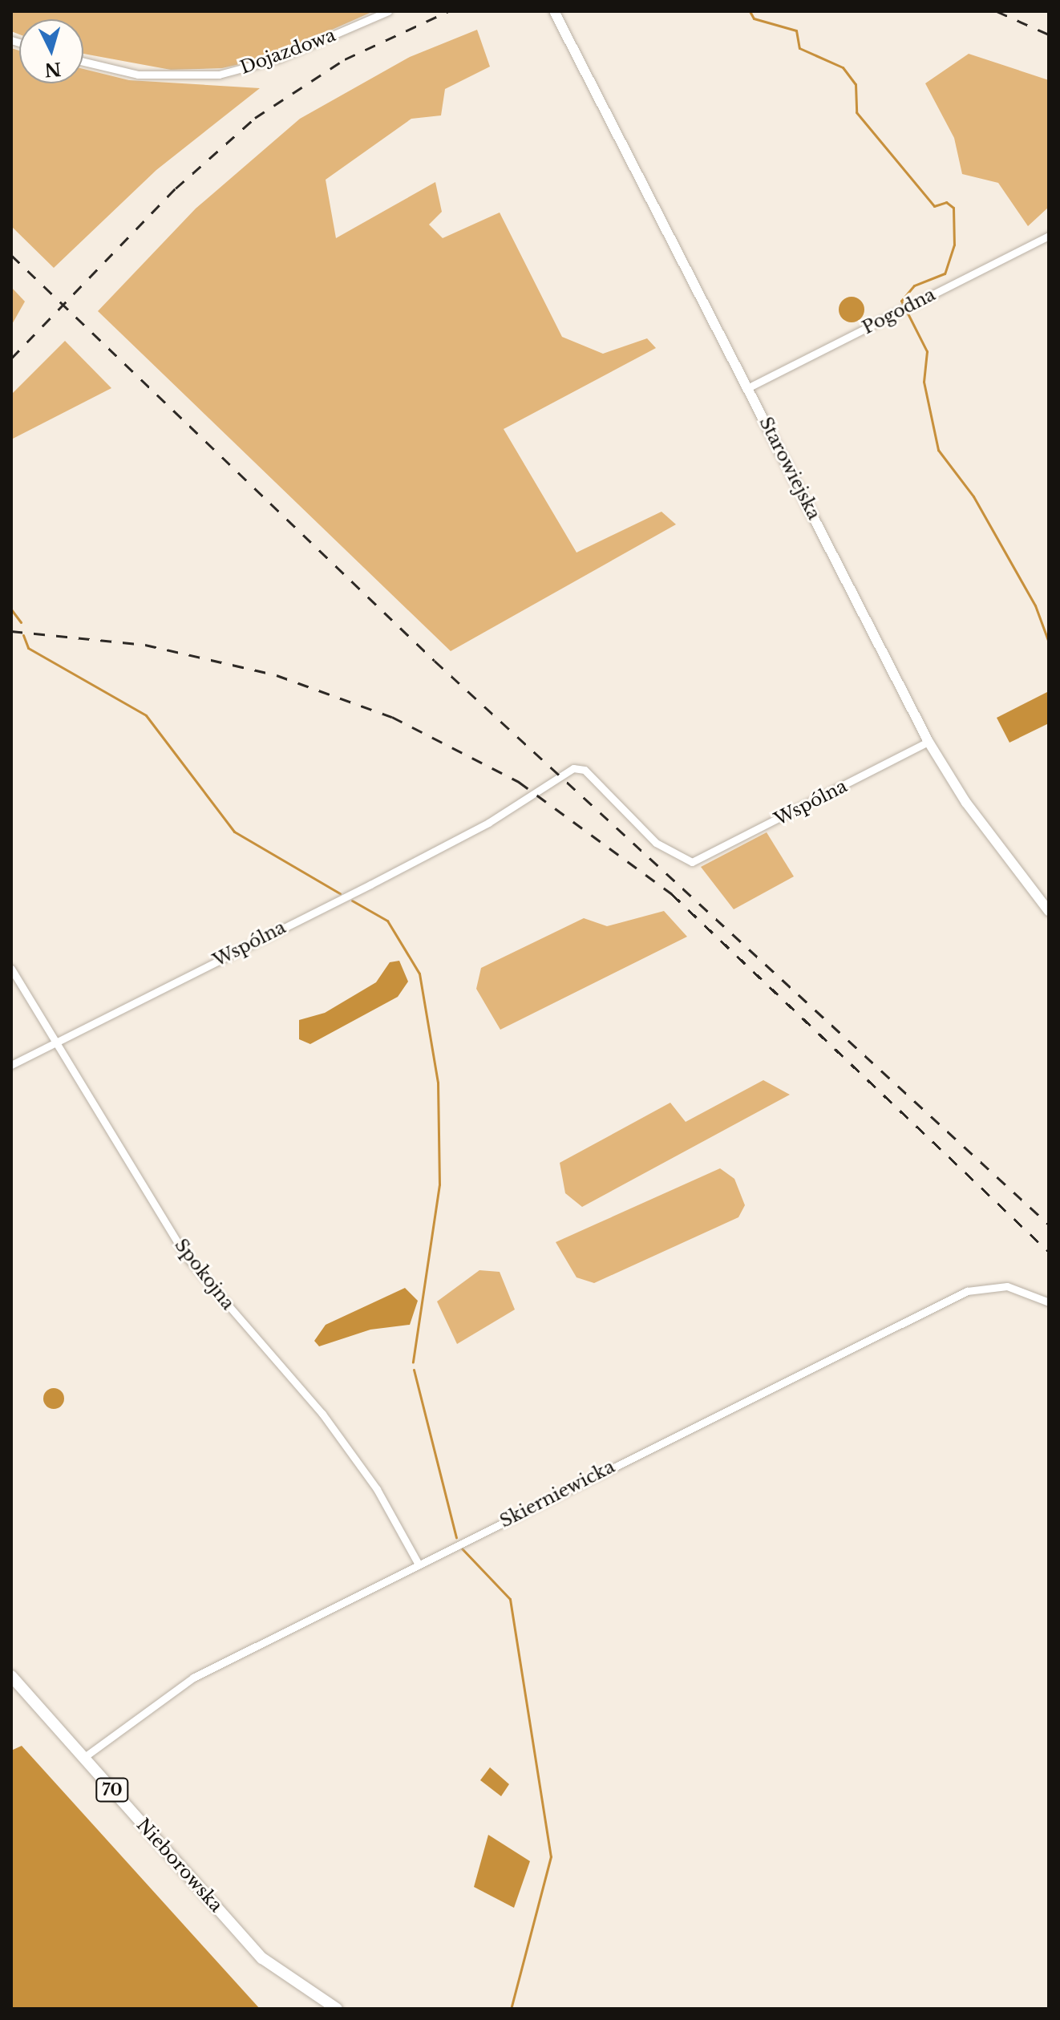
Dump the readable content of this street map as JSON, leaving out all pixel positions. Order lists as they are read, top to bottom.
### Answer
{
  "streets": {
    "main road": ["70", "Nieborowska"],
    "street": [
      "Dojazdowa",
      "Pogodna",
      "Starowiejska",
      "Wspólna",
      "Spokojna",
      "Skierniewicka"
    ]
  },
  "crossings": [
    ["Pogodna", "Starowiejska"],
    ["Starowiejska", "Wspólna"],
    ["Wspólna", "Spokojna"],
    ["Spokojna", "Skierniewicka"],
    ["Skierniewicka", "Nieborowska"]
  ],
  "north": "bottom"
}
